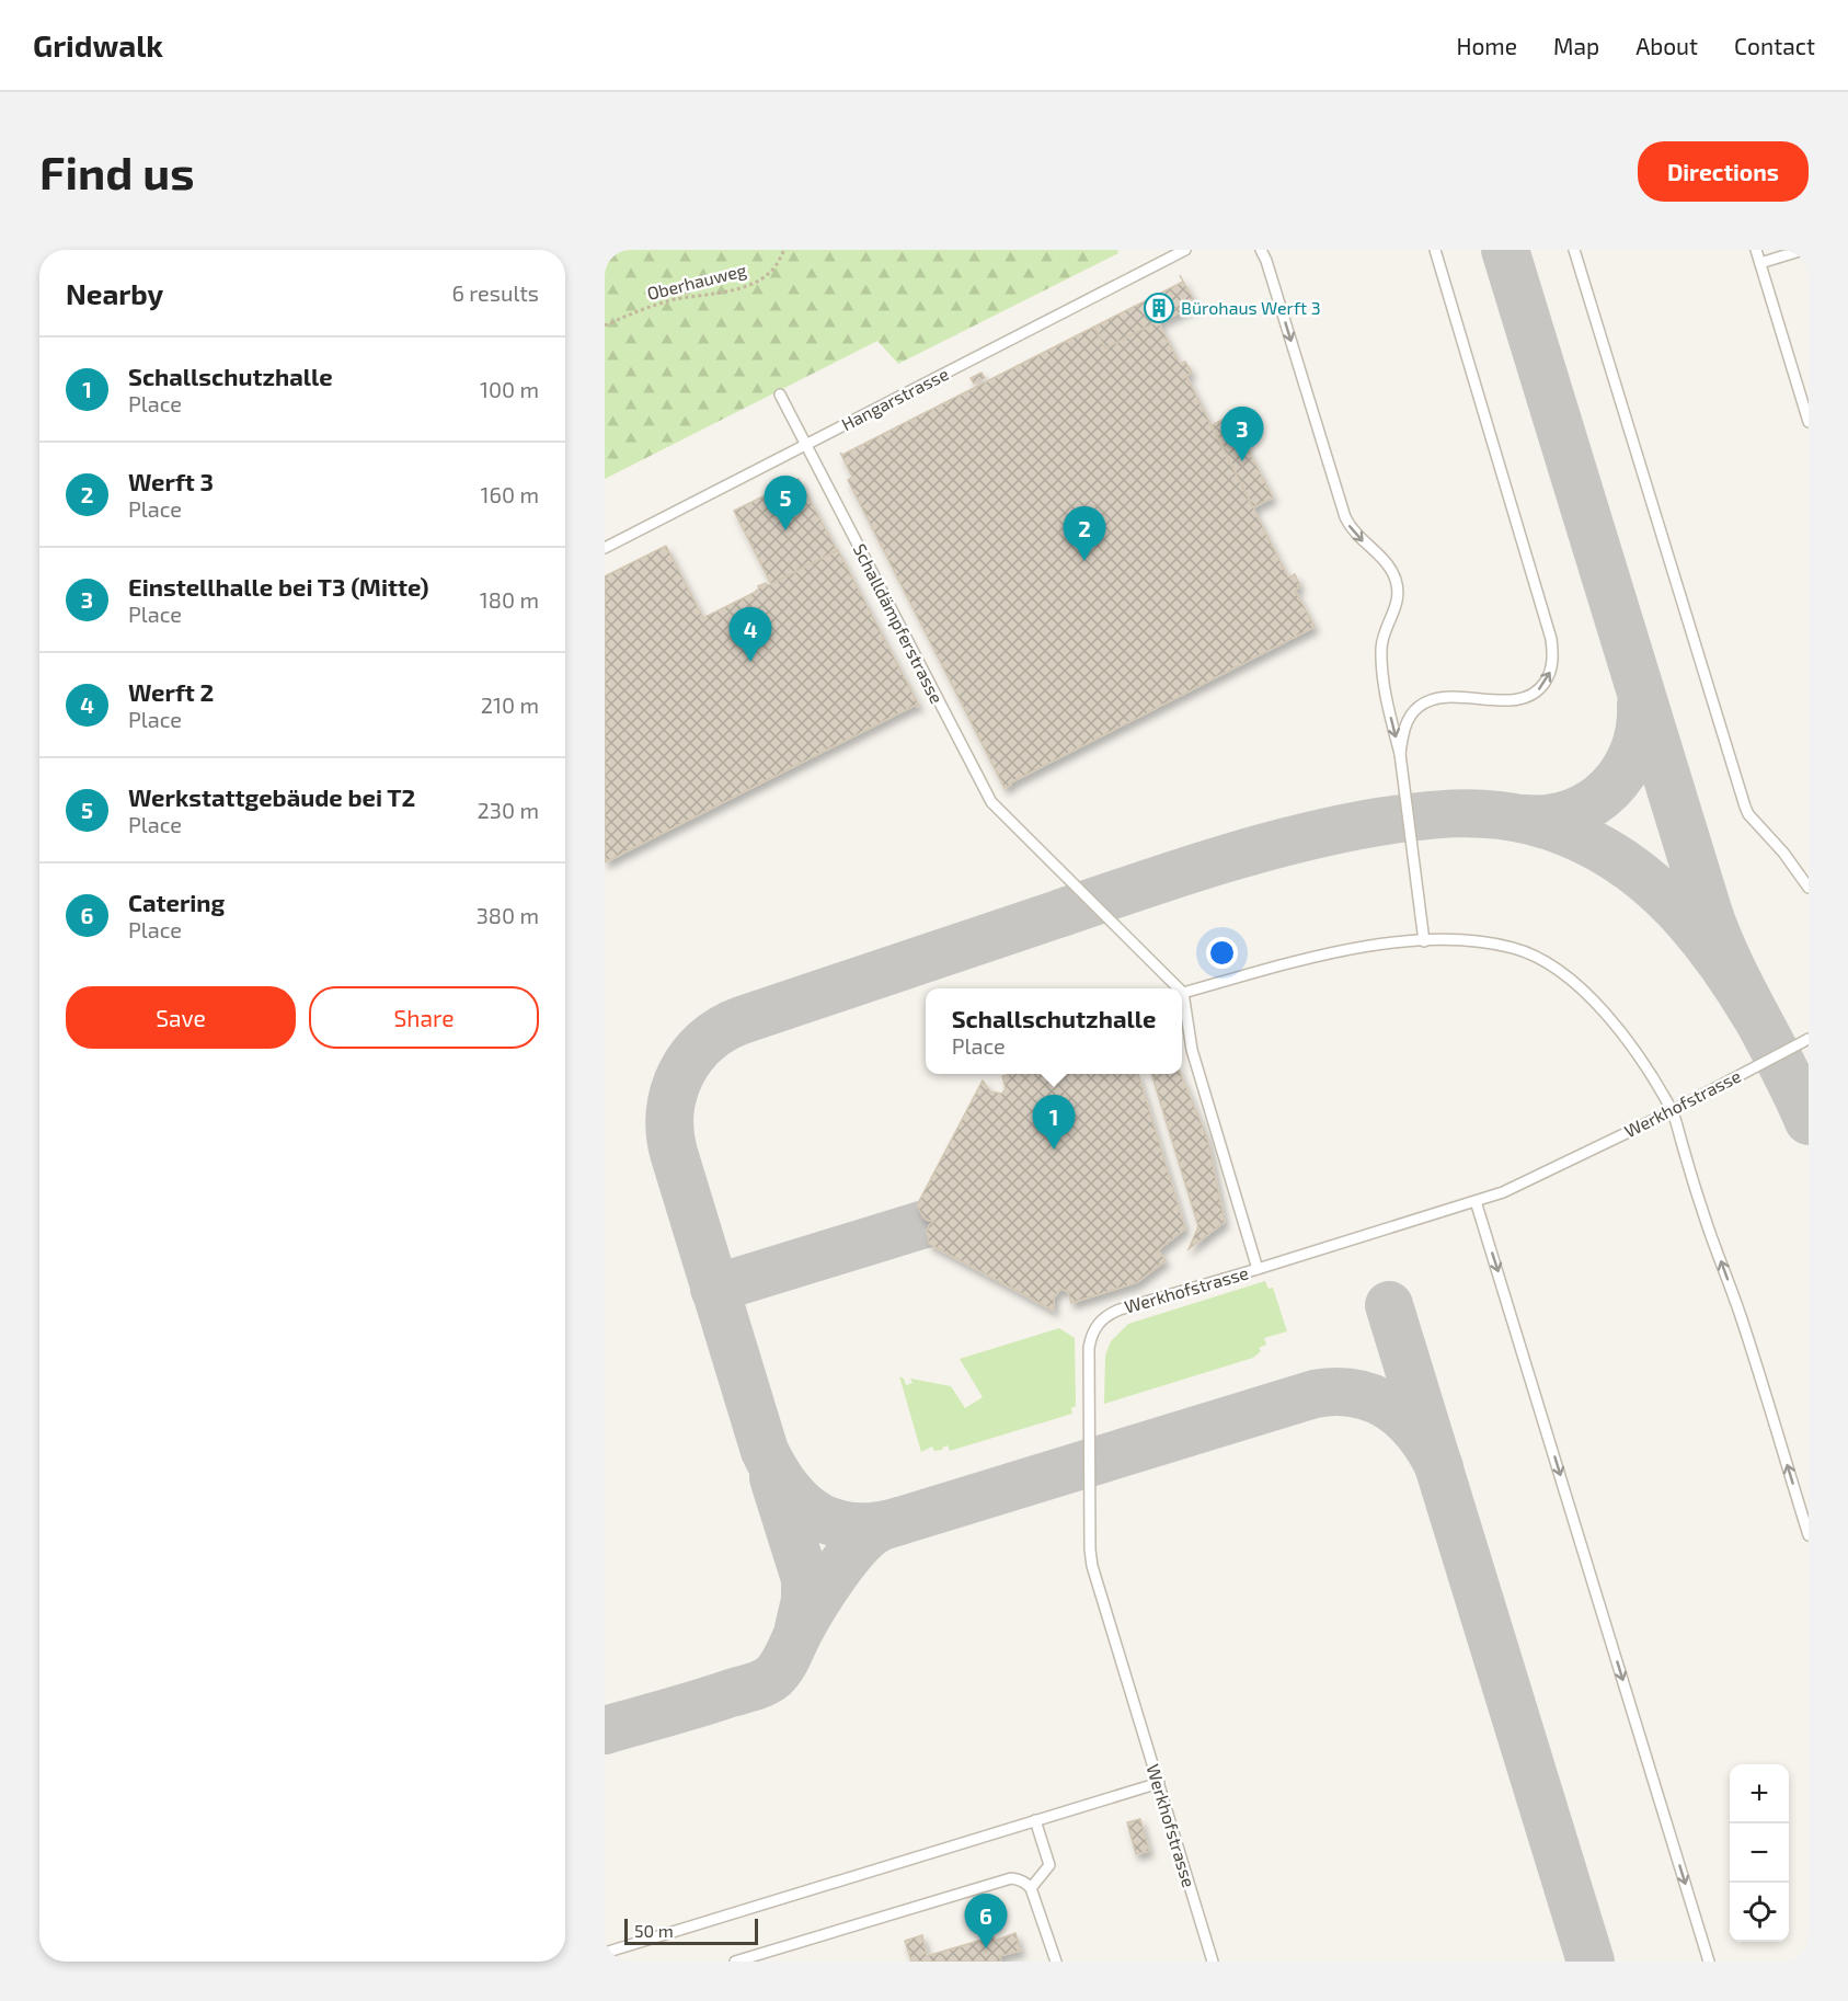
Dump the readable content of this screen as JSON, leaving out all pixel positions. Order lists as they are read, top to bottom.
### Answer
{
  "streets": {
    "lane": ["Hangarstrasse", "Schalldämpferstrasse", "Werkhofstrasse"],
    "path": ["Oberhauweg"]
  },
  "crossings": [
    ["Hangarstrasse", "Schalldämpferstrasse"]
  ],
  "places": {
    "building": ["Bürohaus Werft 3"]
  },
  "scale_bar": "50 m",
  "page": {
    "header": "Gridwalk",
    "nav": [
      "Home",
      "Map",
      "About",
      "Contact"
    ],
    "buttons": [
      "Directions",
      ["Save", "Share"]
    ],
    "title": "Find us",
    "heading": ["Nearby", "6 results"],
    "list": [
      {
        "mark": "1",
        "name": "Schallschutzhalle",
        "note": "Place",
        "value": "100 m"
      },
      {
        "mark": "2",
        "name": "Werft 3",
        "note": "Place",
        "value": "160 m"
      },
      {
        "mark": "3",
        "name": "Einstellhalle bei T3 (Mitte)",
        "note": "Place",
        "value": "180 m"
      },
      {
        "mark": "4",
        "name": "Werft 2",
        "note": "Place",
        "value": "210 m"
      },
      {
        "mark": "5",
        "name": "Werkstattgebäude bei T2",
        "note": "Place",
        "value": "230 m"
      },
      {
        "mark": "6",
        "name": "Catering",
        "note": "Place",
        "value": "380 m"
      }
    ],
    "pins": [
      "3",
      "5",
      "2",
      "4",
      "1",
      "6"
    ],
    "popup": ["Schallschutzhalle", "Place"],
    "map_buttons": ["+", "−"],
    "scale": "50 m"
  }
}
